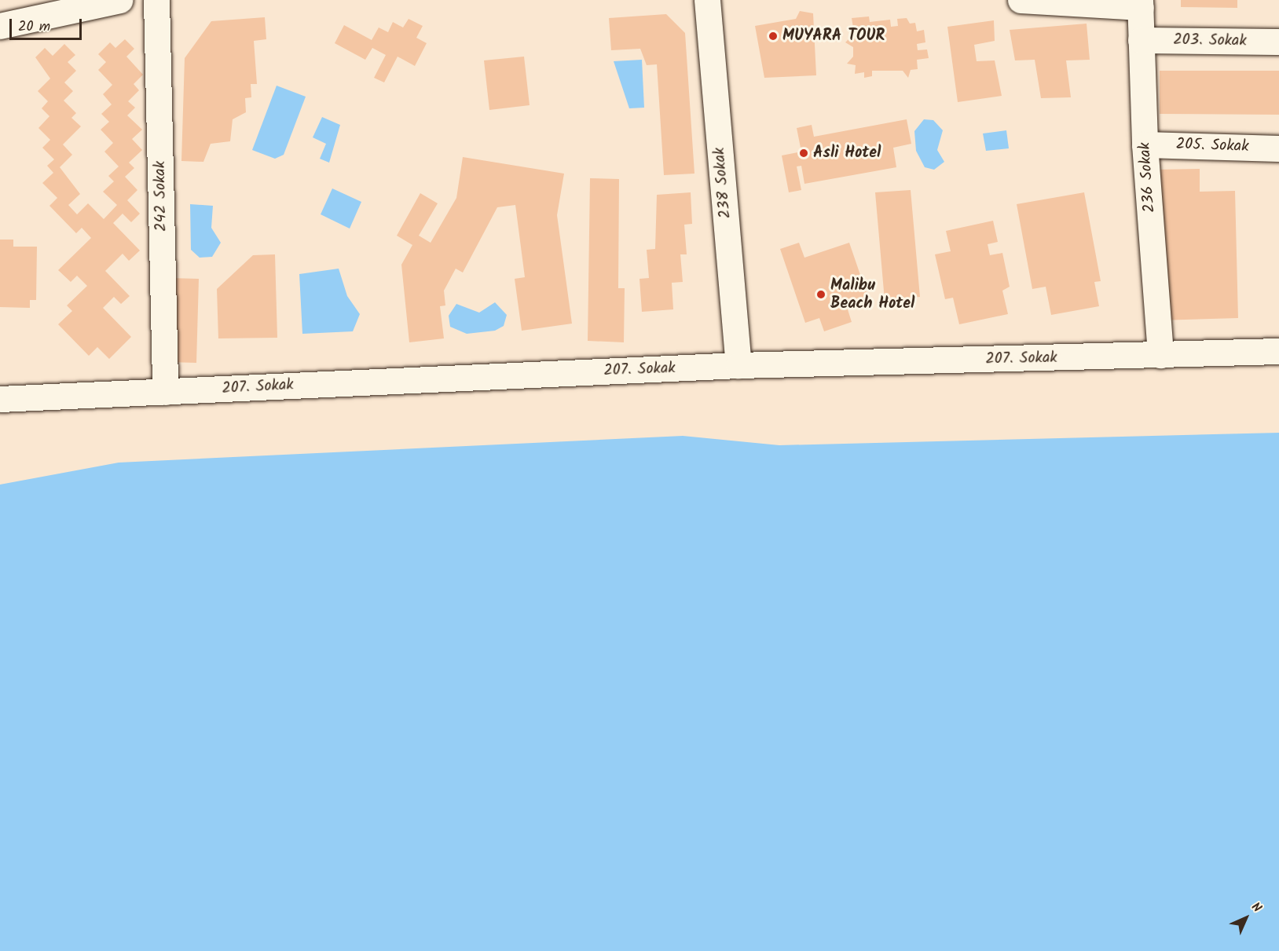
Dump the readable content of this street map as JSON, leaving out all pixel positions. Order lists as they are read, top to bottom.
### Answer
{
  "streets": {
    "street": [
      "203. Sokak",
      "205. Sokak",
      "236 Sokak",
      "238 Sokak",
      "242 Sokak",
      "207. Sokak"
    ]
  },
  "crossings": [
    ["203. Sokak", "236 Sokak"],
    ["205. Sokak", "236 Sokak"],
    ["236 Sokak", "207. Sokak"],
    ["238 Sokak", "207. Sokak"],
    ["242 Sokak", "207. Sokak"]
  ],
  "places": ["MUYARA TOUR", "Asli Hotel", "Malibu Beach Hotel"],
  "scale_bar": "20 m",
  "north": "top right"
}
